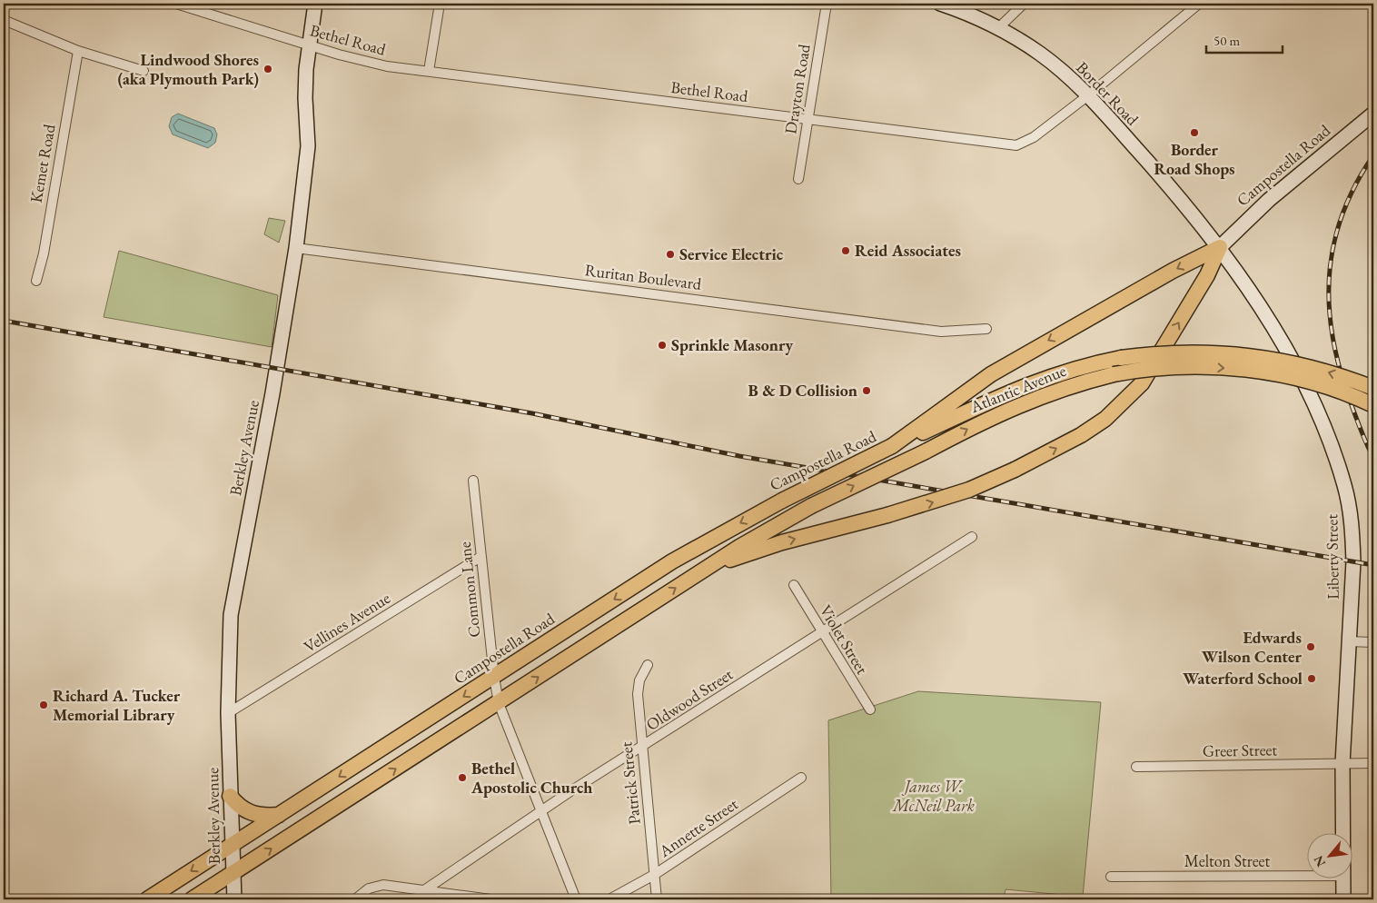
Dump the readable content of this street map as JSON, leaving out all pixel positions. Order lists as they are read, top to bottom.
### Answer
{
  "streets": {
    "main road": ["Campostella Road", "Atlantic Avenue"],
    "street": [
      "Bethel Road",
      "Drayton Road",
      "Border Road",
      "Kemet Road",
      "Ruritan Boulevard",
      "Berkley Avenue",
      "Liberty Street",
      "Common Lane",
      "Vellines Avenue",
      "Violet Street",
      "Oldwood Street",
      "Greer Street",
      "Patrick Street",
      "Annette Street",
      "Melton Street"
    ]
  },
  "crossings": [
    ["Bethel Road", "Drayton Road"],
    ["Bethel Road", "Border Road"],
    ["Bethel Road", "Berkley Avenue"],
    ["Border Road", "Campostella Road"],
    ["Border Road", "Liberty Street"],
    ["Campostella Road", "Atlantic Avenue"],
    ["Campostella Road", "Berkley Avenue"],
    ["Campostella Road", "Liberty Street"],
    ["Campostella Road", "Common Lane"],
    ["Ruritan Boulevard", "Berkley Avenue"],
    ["Berkley Avenue", "Vellines Avenue"],
    ["Liberty Street", "Greer Street"],
    ["Common Lane", "Vellines Avenue"],
    ["Common Lane", "Oldwood Street"],
    ["Violet Street", "Oldwood Street"],
    ["Oldwood Street", "Patrick Street"],
    ["Patrick Street", "Annette Street"]
  ],
  "one_way": ["Campostella Road"],
  "parks": ["James W. McNeil Park"],
  "places": [
    "Lindwood Shores (aka Plymouth Park)",
    "Border Road Shops",
    "Reid Associates",
    "Service Electric",
    "Sprinkle Masonry",
    "B & D Collision",
    "Edwards Wilson Center",
    "Waterford School",
    "Richard A. Tucker Memorial Library",
    "Bethel Apostolic Church"
  ],
  "scale_bar": "50 m",
  "north": "bottom left"
}
